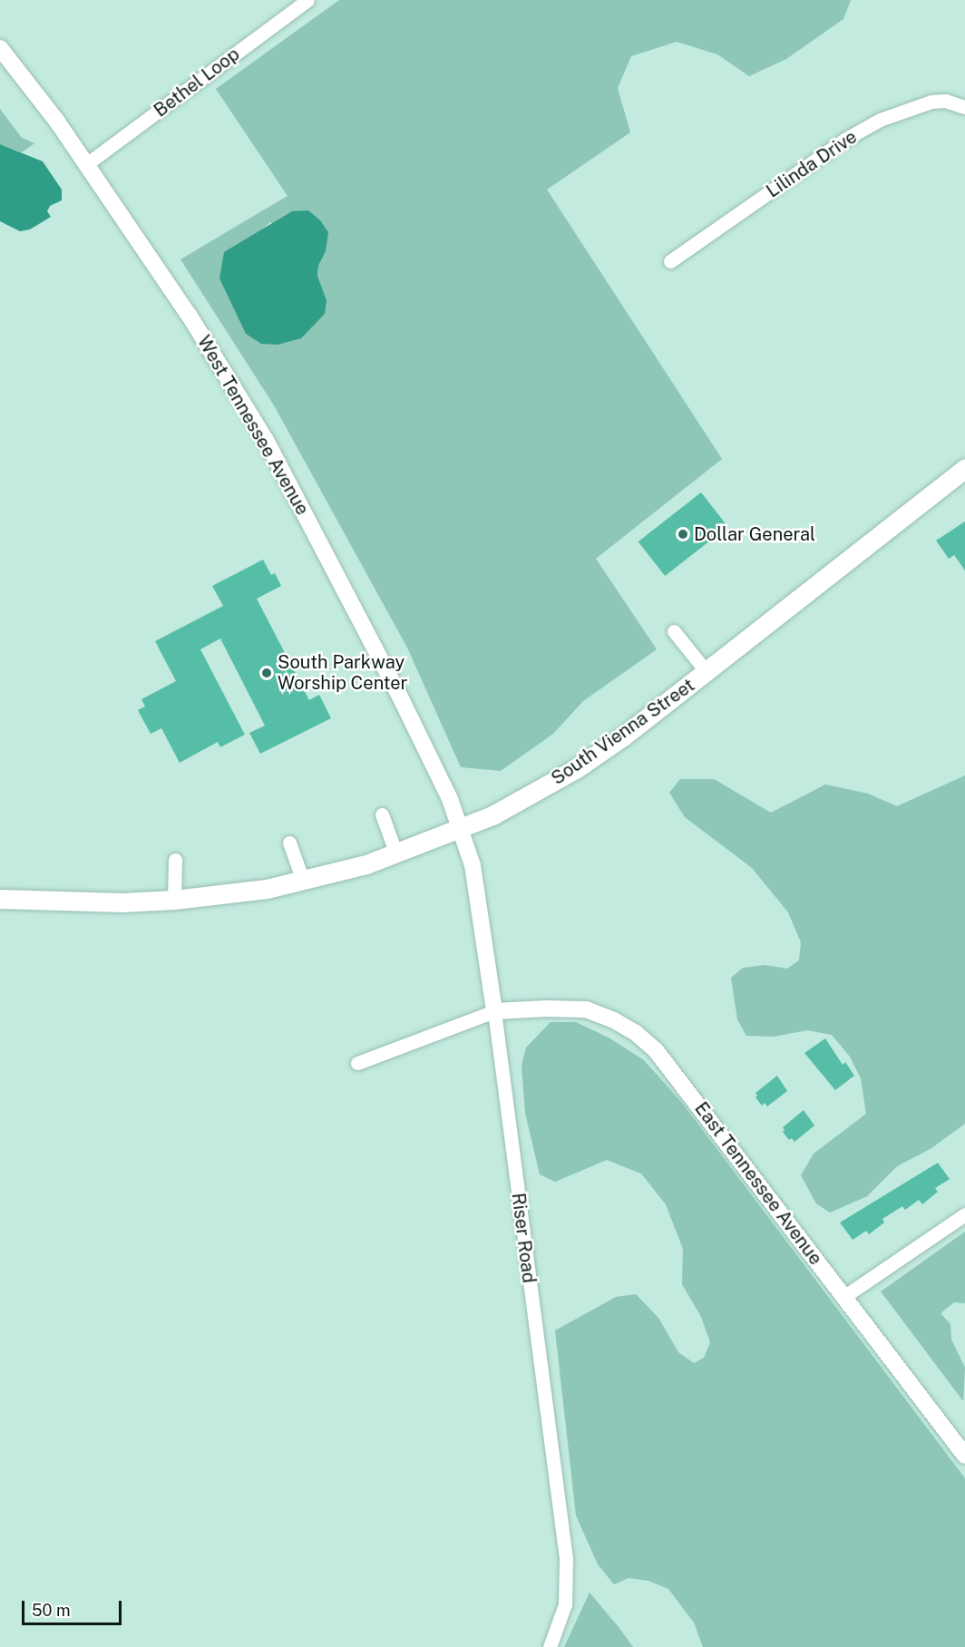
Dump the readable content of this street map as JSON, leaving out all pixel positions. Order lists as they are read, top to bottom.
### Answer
{
  "streets": {
    "highway": ["South Vienna Street"],
    "main road": ["West Tennessee Avenue", "East Tennessee Avenue", "Riser Road"],
    "street": ["Bethel Loop", "Lilinda Drive"]
  },
  "crossings": [
    ["Bethel Loop", "West Tennessee Avenue"],
    ["West Tennessee Avenue", "South Vienna Street"],
    ["West Tennessee Avenue", "Riser Road"],
    ["South Vienna Street", "Riser Road"],
    ["East Tennessee Avenue", "Riser Road"]
  ],
  "places": ["Dollar General", "South Parkway Worship Center"],
  "scale_bar": "50 m"
}
